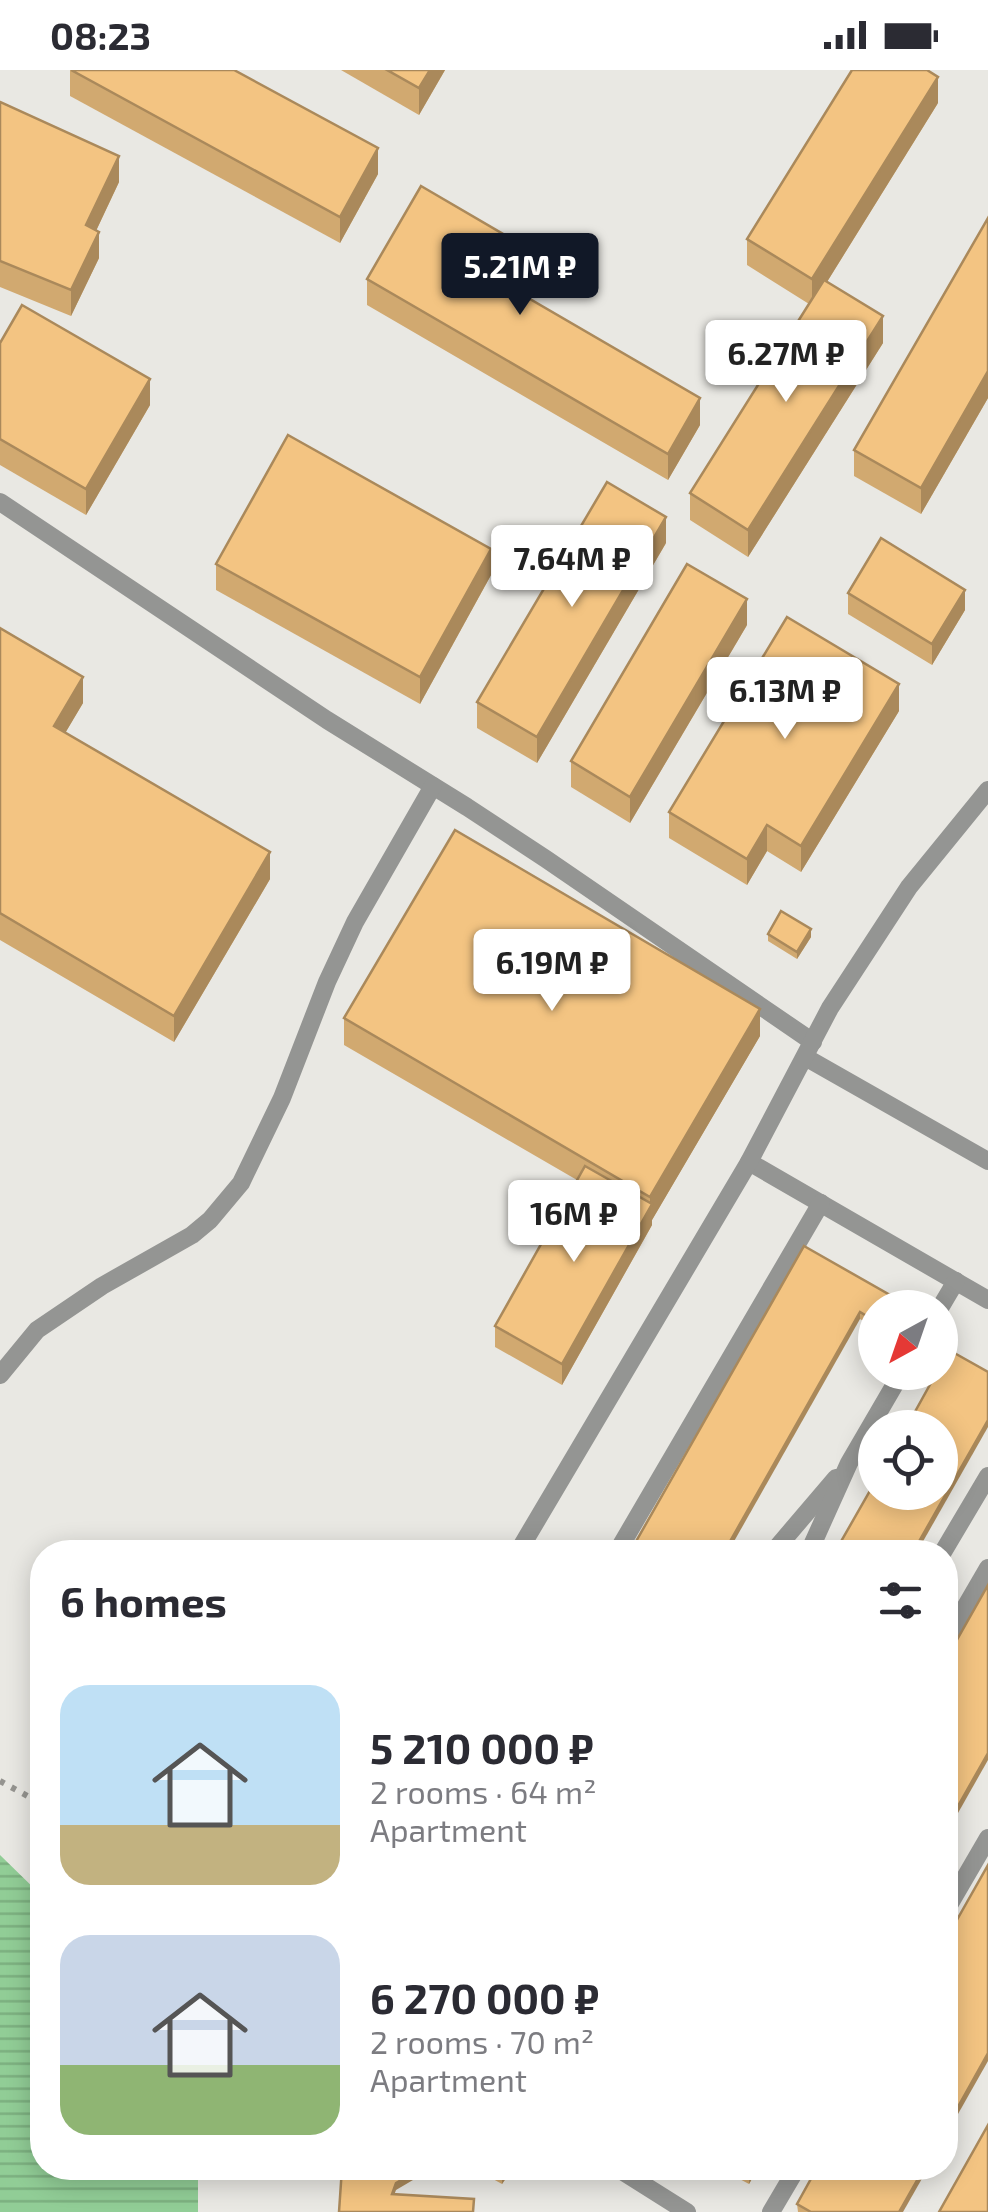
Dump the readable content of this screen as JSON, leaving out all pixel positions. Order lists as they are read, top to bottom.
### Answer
{
  "north": "bottom left",
  "page": {
    "status": "08:23",
    "price": [
      "5.21M ₽",
      "6.27M ₽",
      "7.64M ₽",
      "6.13M ₽",
      "6.19M ₽",
      "16M ₽"
    ],
    "heading": "6 homes",
    "list": [
      {
        "name": "5 210 000 ₽",
        "note": "2 rooms · 64 m² · Apartment"
      },
      {
        "name": "6 270 000 ₽",
        "note": "2 rooms · 70 m² · Apartment"
      }
    ]
  }
}
